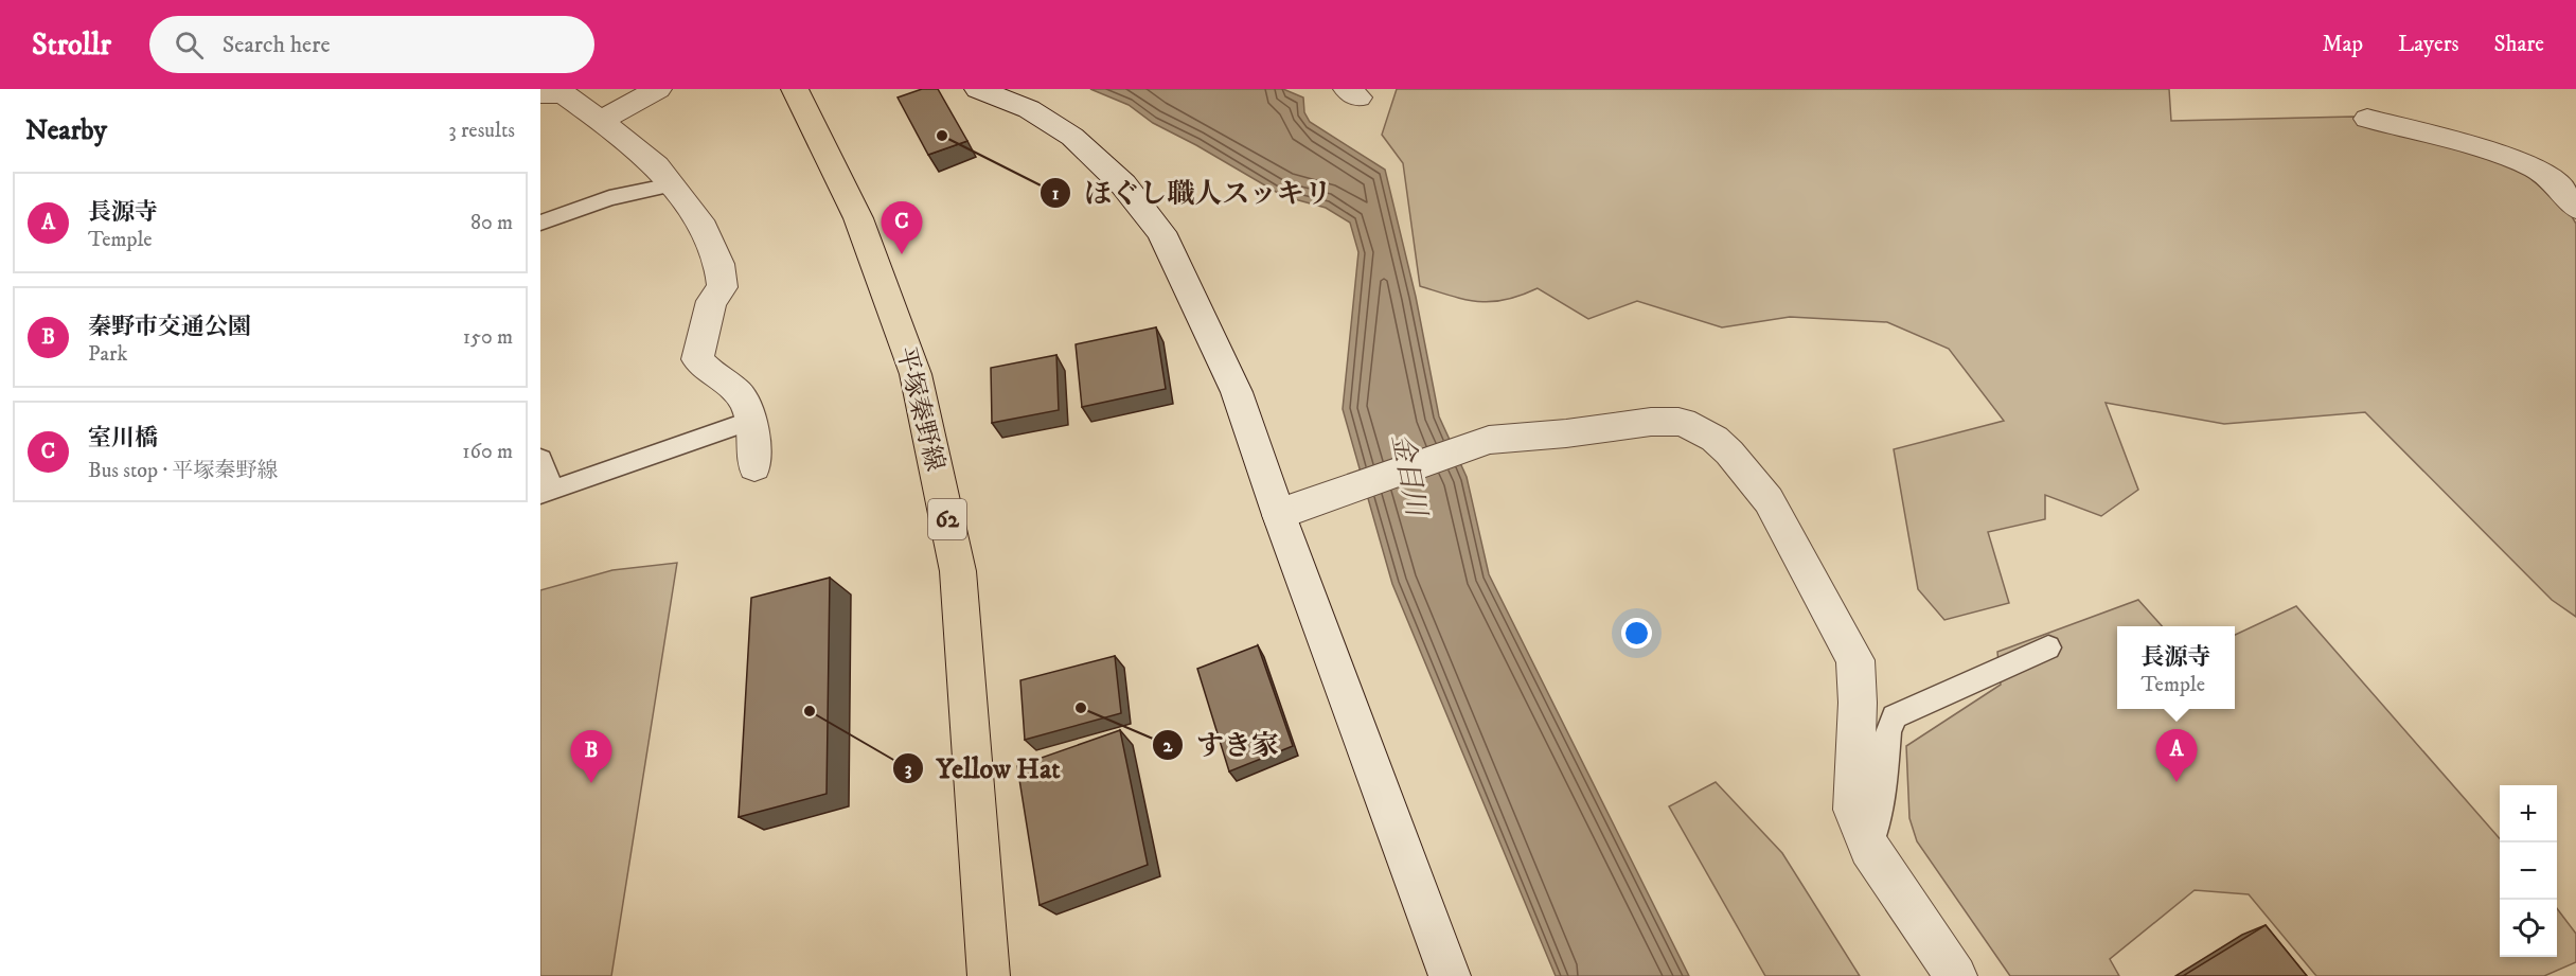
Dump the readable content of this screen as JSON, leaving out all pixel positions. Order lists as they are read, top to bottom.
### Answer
{
  "streets": {
    "main road": ["平塚秦野線", "62"]
  },
  "water": ["金目川"],
  "places": ["ほぐし職人スッキリ", "すき家", "Yellow Hat"],
  "page": {
    "header": "Strollr",
    "search": "Search here",
    "nav": ["Map", "Layers", "Share"],
    "heading": ["Nearby", "3 results"],
    "list": [
      {
        "mark": "A",
        "name": "長源寺",
        "note": "Temple",
        "value": "80 m"
      },
      {
        "mark": "B",
        "name": "秦野市交通公園",
        "note": "Park",
        "value": "150 m"
      },
      {
        "mark": "C",
        "name": "室川橋",
        "note": "Bus stop · 平塚秦野線",
        "value": "160 m"
      }
    ],
    "pins": ["C", "A", "B"],
    "popup": ["長源寺", "Temple"],
    "map_buttons": ["+", "−"]
  }
}
